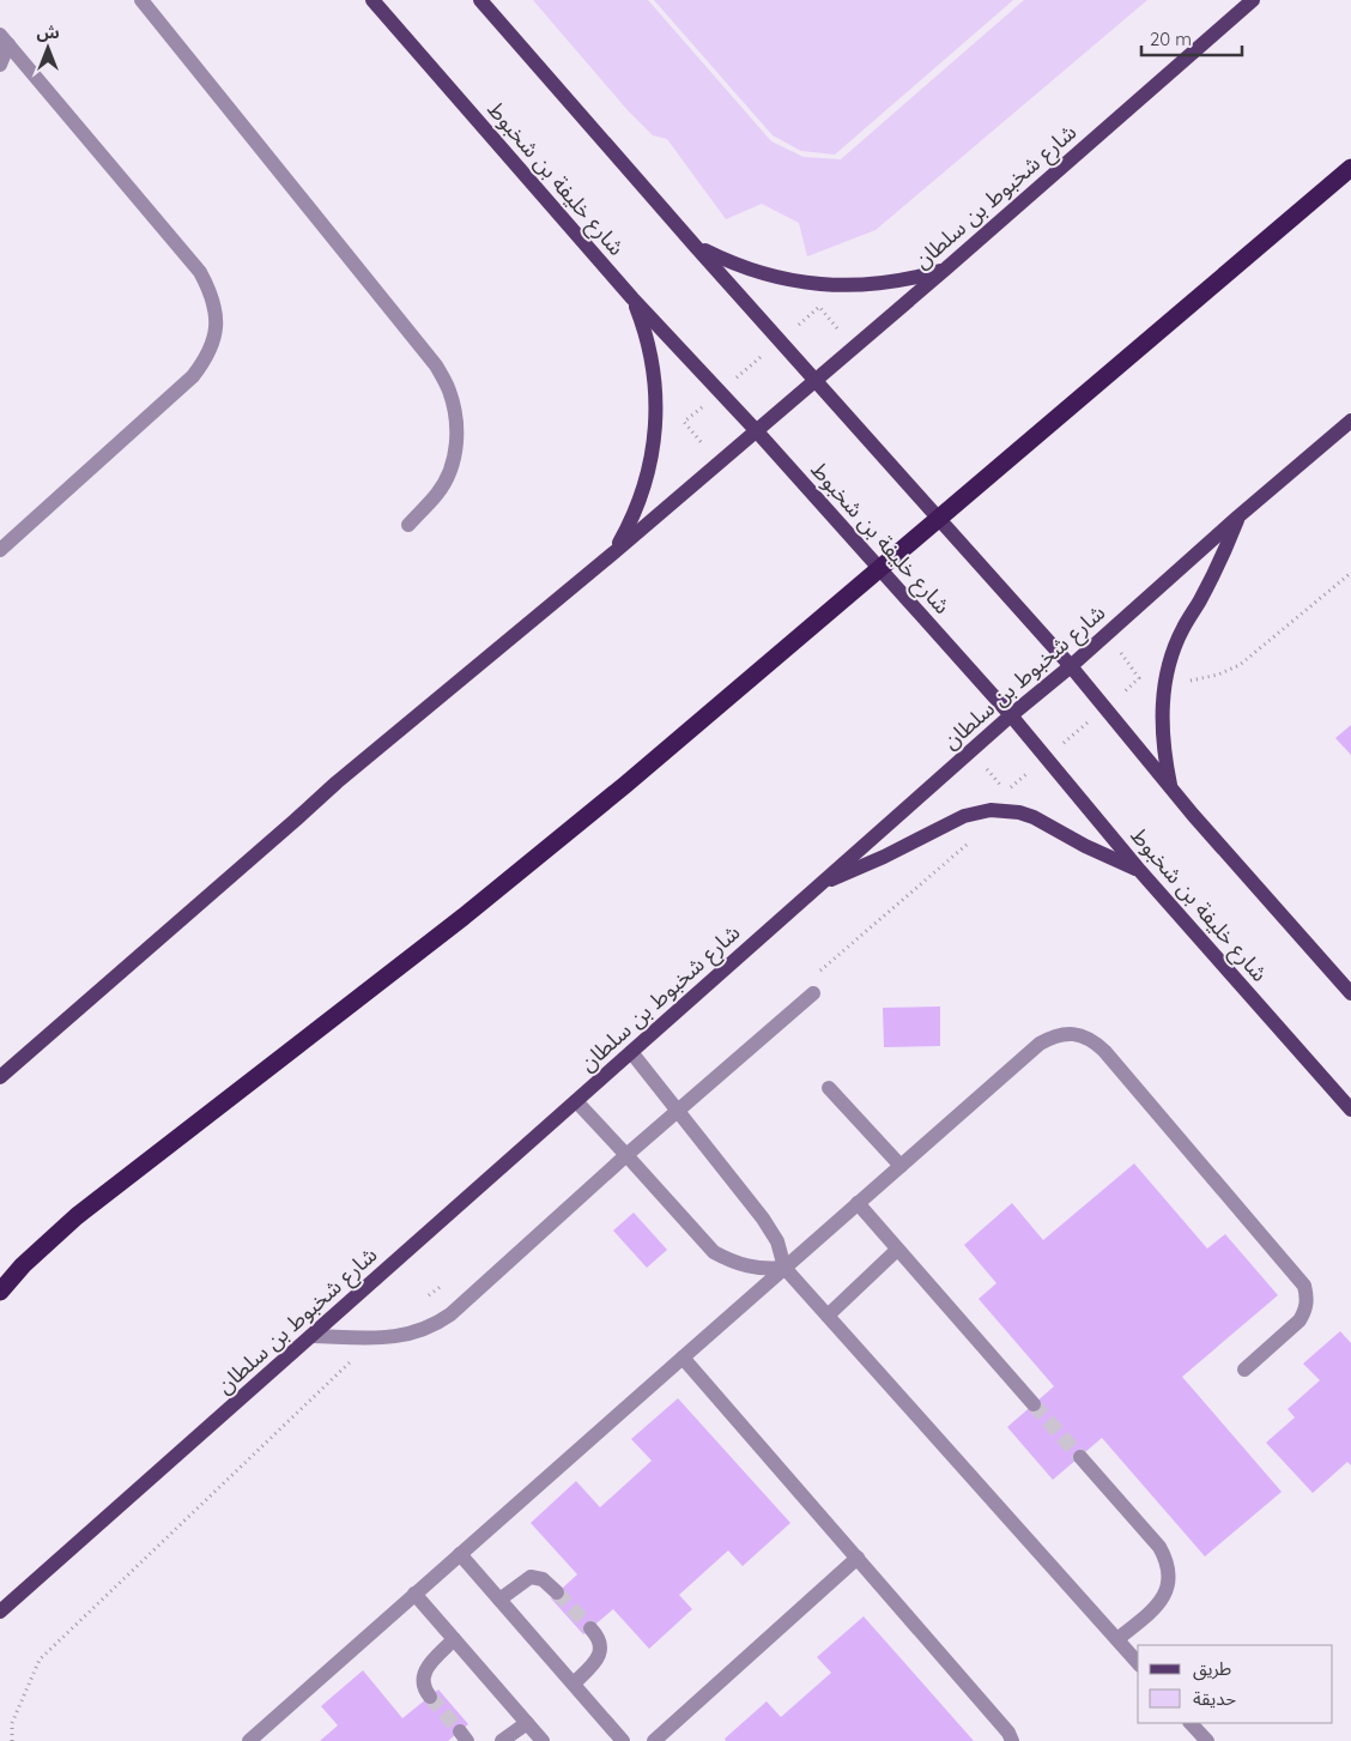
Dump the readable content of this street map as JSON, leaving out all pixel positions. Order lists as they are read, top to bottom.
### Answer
{
  "streets": {
    "main road": ["شارع خليفة بن شخبوط", "شارع شخبوط بن سلطان"]
  },
  "crossings": [
    ["شارع خليفة بن شخبوط", "شارع شخبوط بن سلطان"]
  ],
  "legend": ["طريق", "حديقة"],
  "scale_bar": "20 m",
  "north": "top"
}
